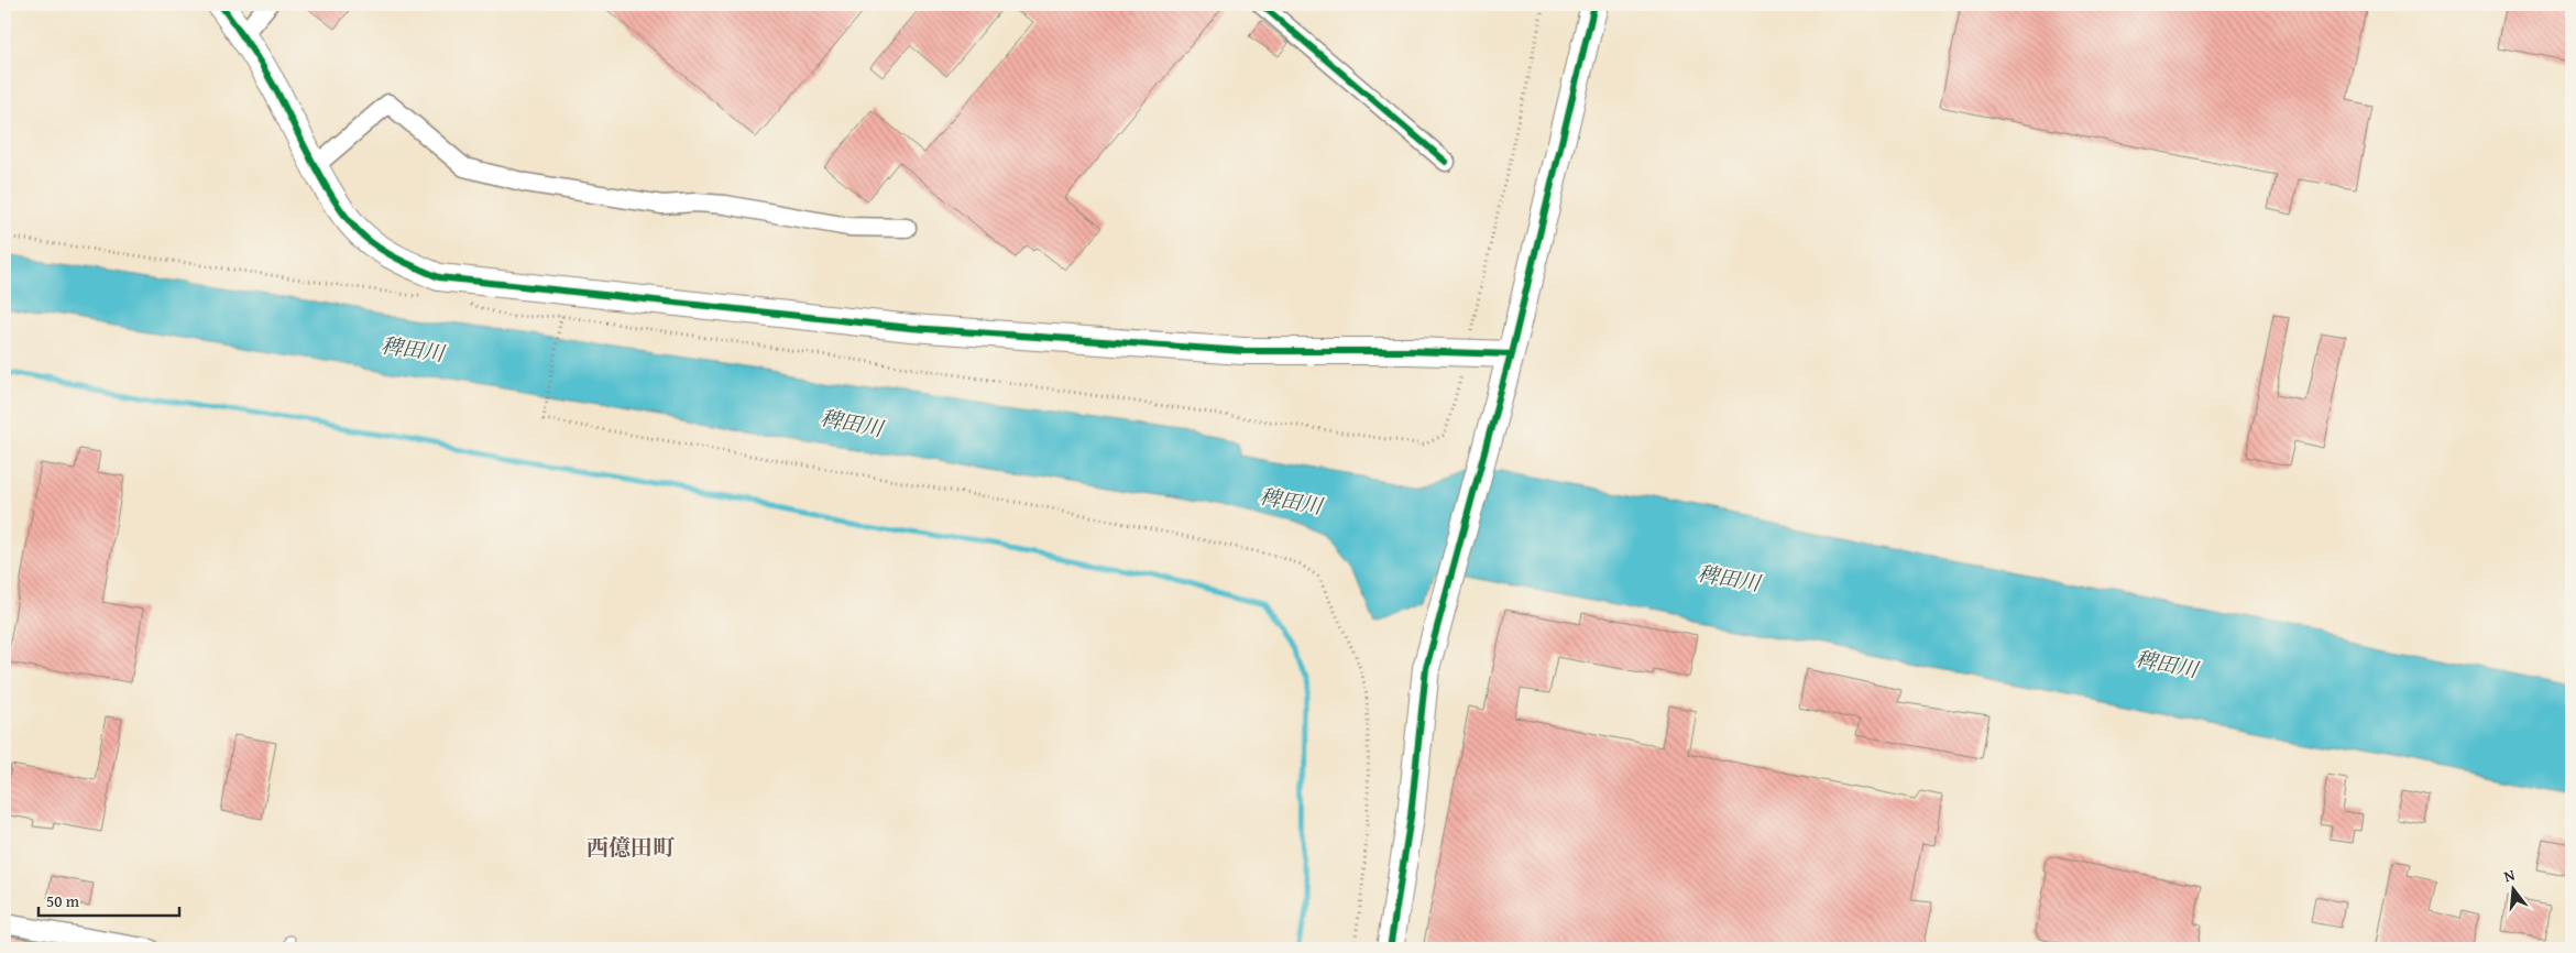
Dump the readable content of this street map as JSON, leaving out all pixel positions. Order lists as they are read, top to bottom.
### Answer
{
  "districts": ["西億田町"],
  "water": ["稗田川"],
  "scale_bar": "50 m",
  "north": "top"
}
